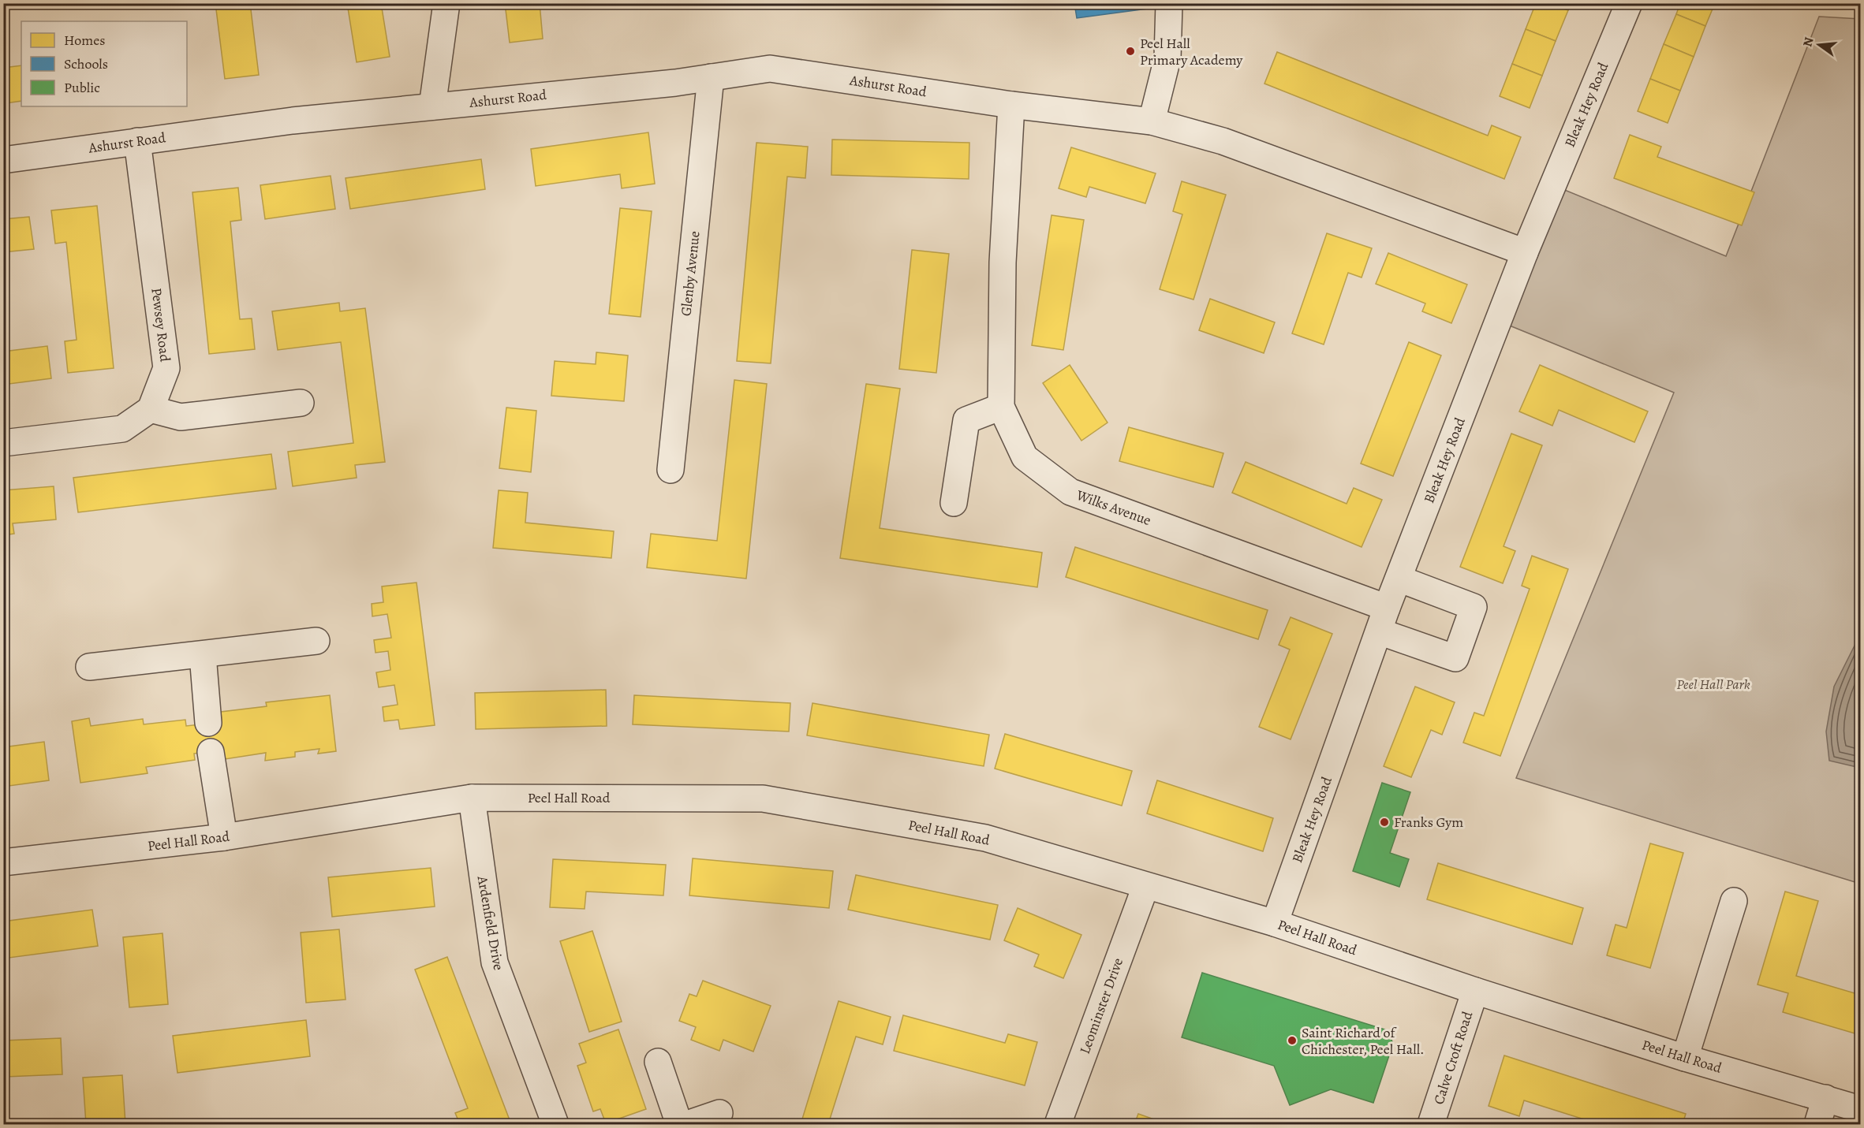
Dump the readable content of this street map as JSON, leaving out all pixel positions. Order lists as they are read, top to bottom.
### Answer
{
  "streets": {
    "street": [
      "Ashurst Road",
      "Bleak Hey Road",
      "Glenby Avenue",
      "Pewsey Road",
      "Wilks Avenue",
      "Peel Hall Road",
      "Ardenfield Drive",
      "Leominster Drive",
      "Calve Croft Road"
    ]
  },
  "crossings": [
    ["Ashurst Road", "Bleak Hey Road"],
    ["Ashurst Road", "Glenby Avenue"],
    ["Ashurst Road", "Pewsey Road"],
    ["Ashurst Road", "Wilks Avenue"],
    ["Bleak Hey Road", "Wilks Avenue"],
    ["Bleak Hey Road", "Peel Hall Road"],
    ["Peel Hall Road", "Ardenfield Drive"],
    ["Peel Hall Road", "Leominster Drive"],
    ["Peel Hall Road", "Calve Croft Road"]
  ],
  "parks": ["Peel Hall Park"],
  "places": ["Peel Hall Primary Academy", "Franks Gym", "Saint Richard of Chichester, Peel Hall."],
  "legend": ["Homes", "Schools", "Public"],
  "north": "left"
}
